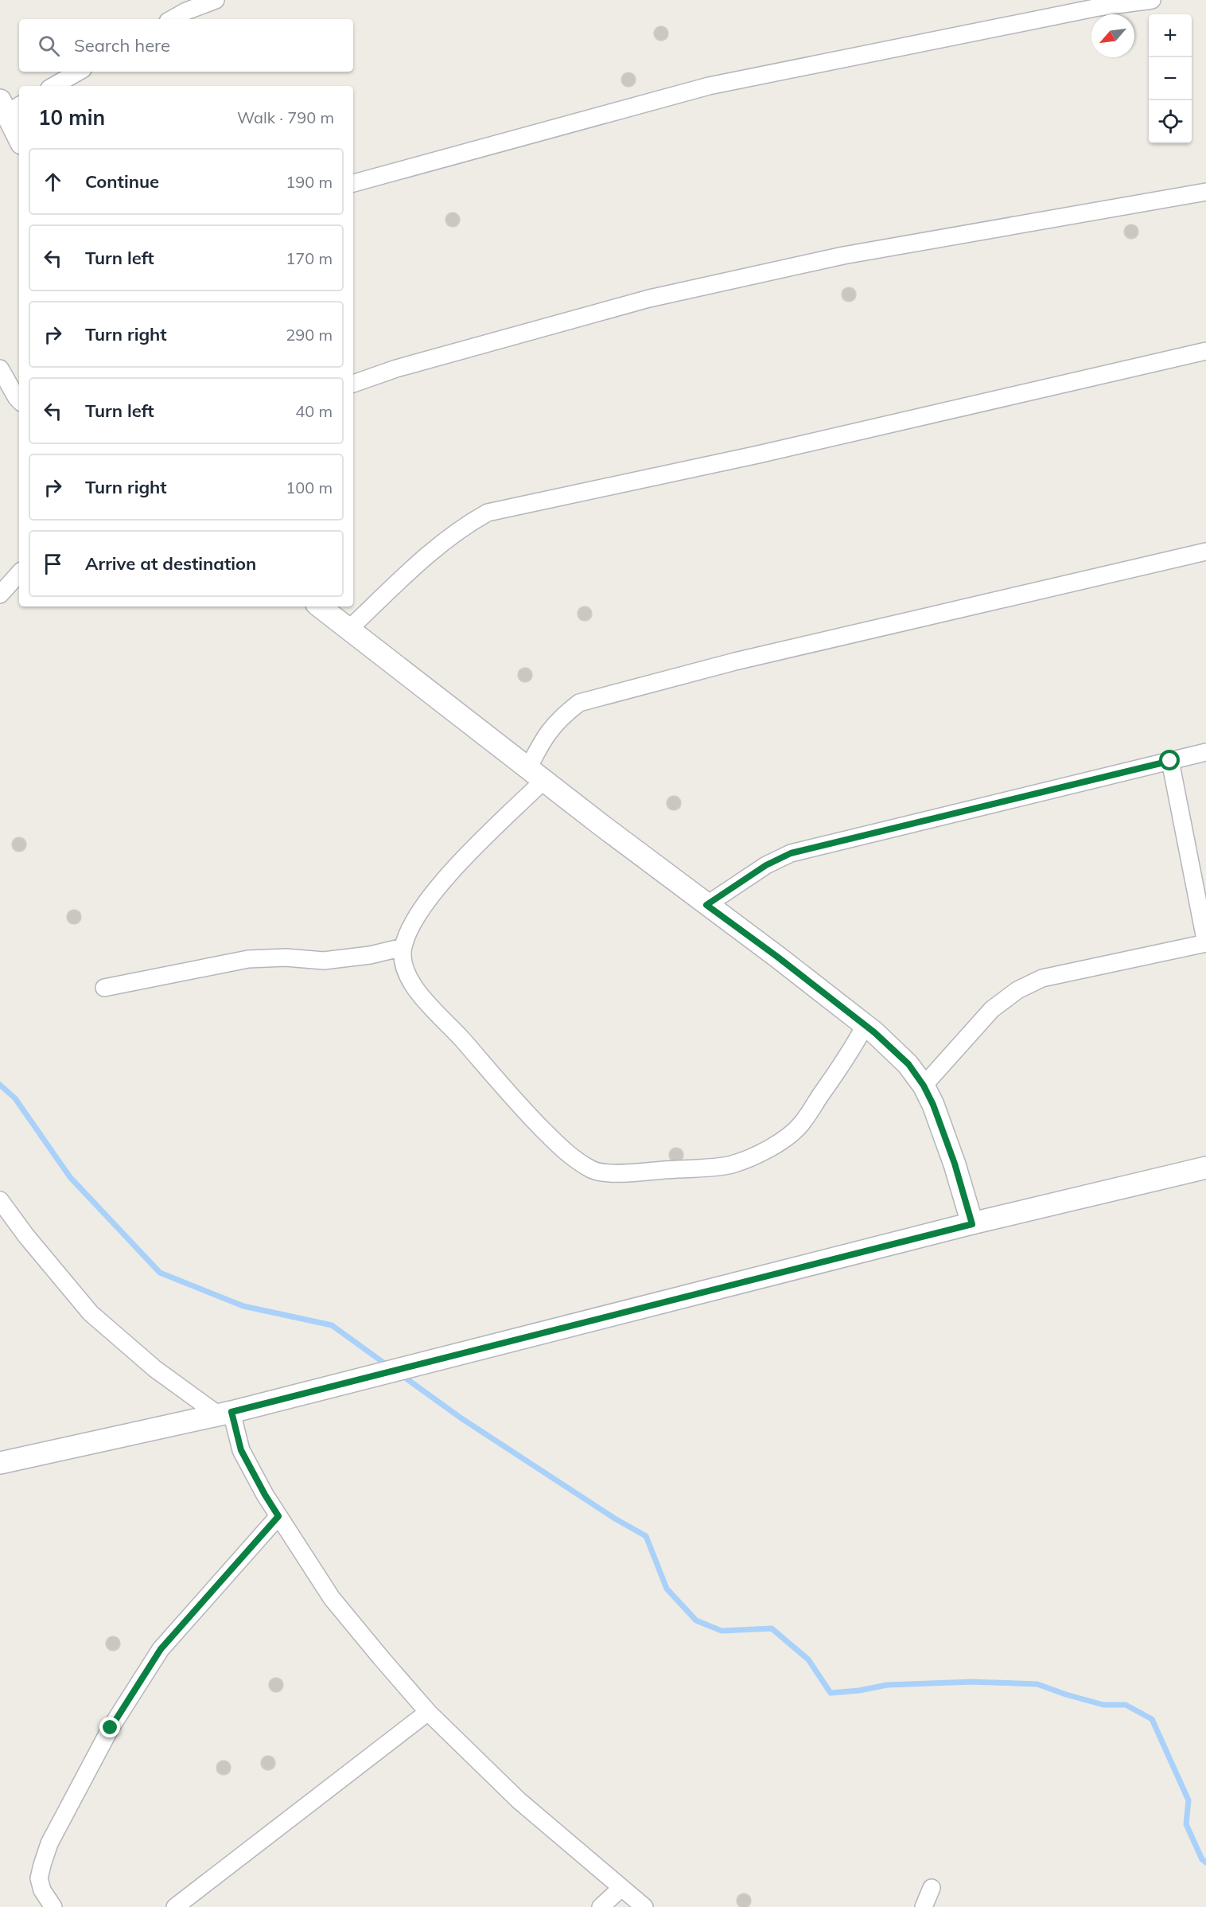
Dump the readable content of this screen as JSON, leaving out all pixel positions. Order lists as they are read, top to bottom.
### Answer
{
  "north": "bottom left",
  "page": {
    "map_buttons": ["+", "−"],
    "search": "Search here",
    "heading": ["10 min", "Walk · 790 m"],
    "list": [
      ["Continue", "190 m"],
      ["Turn left", "170 m"],
      ["Turn right", "290 m"],
      ["Turn left", "40 m"],
      ["Turn right", "100 m"],
      "Arrive at destination"
    ]
  }
}
